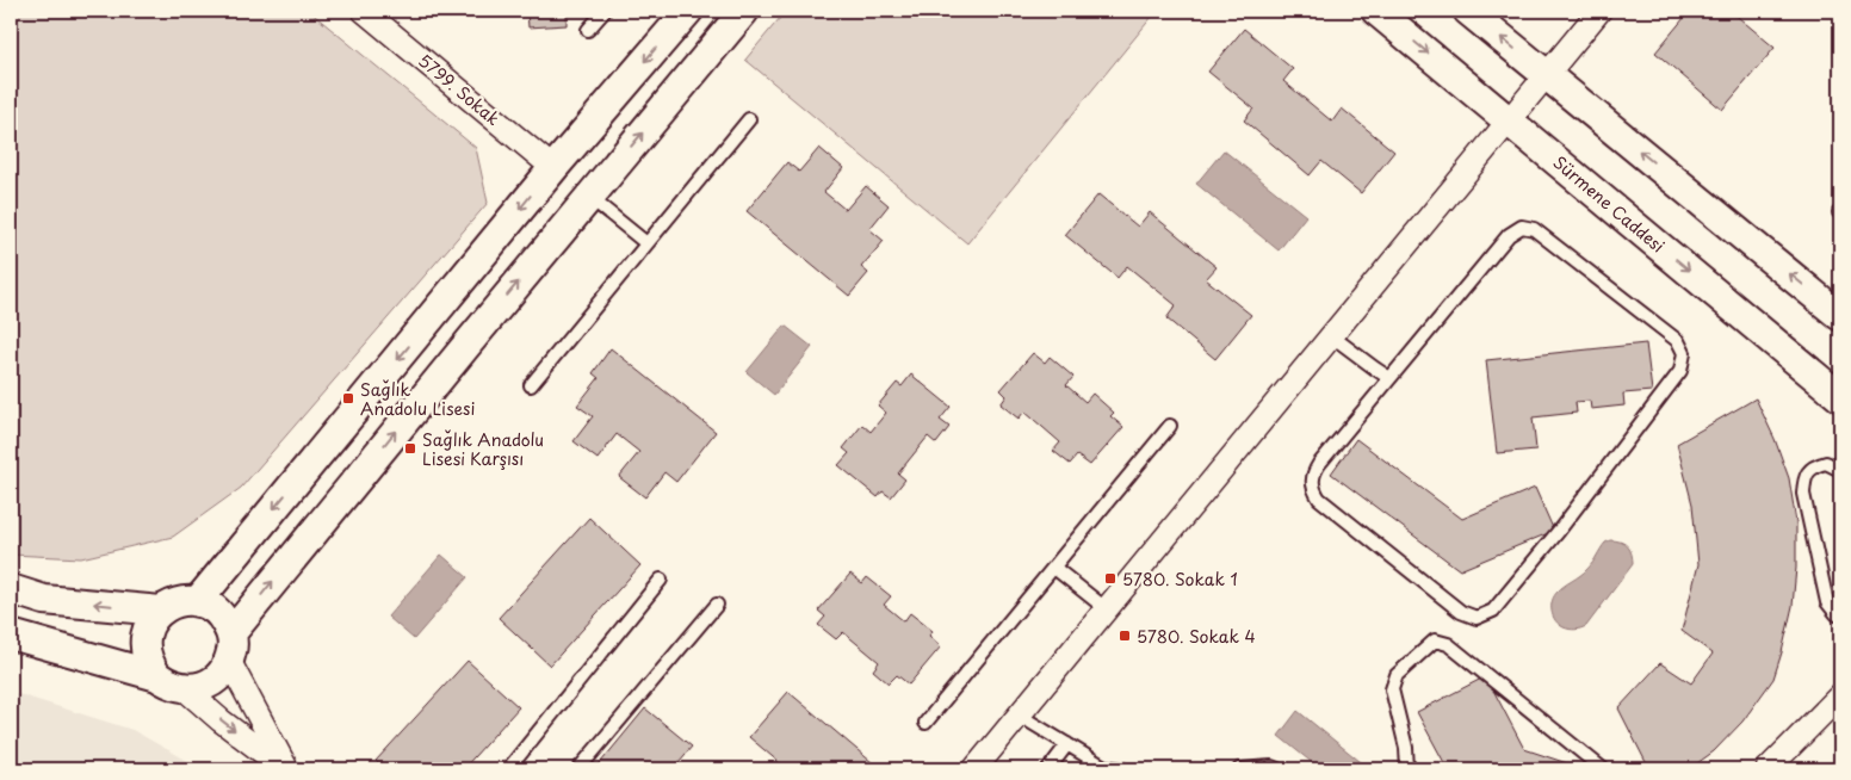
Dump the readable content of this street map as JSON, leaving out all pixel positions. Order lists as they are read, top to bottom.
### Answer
{
  "streets": {
    "street": ["5799. Sokak", "Sürmene Caddesi"]
  },
  "places": {
    "transit": [
      "Sağlık Anadolu Lisesi",
      "Sağlık Anadolu Lisesi Karşısı",
      "5780. Sokak 1",
      "5780. Sokak 4"
    ]
  }
}
